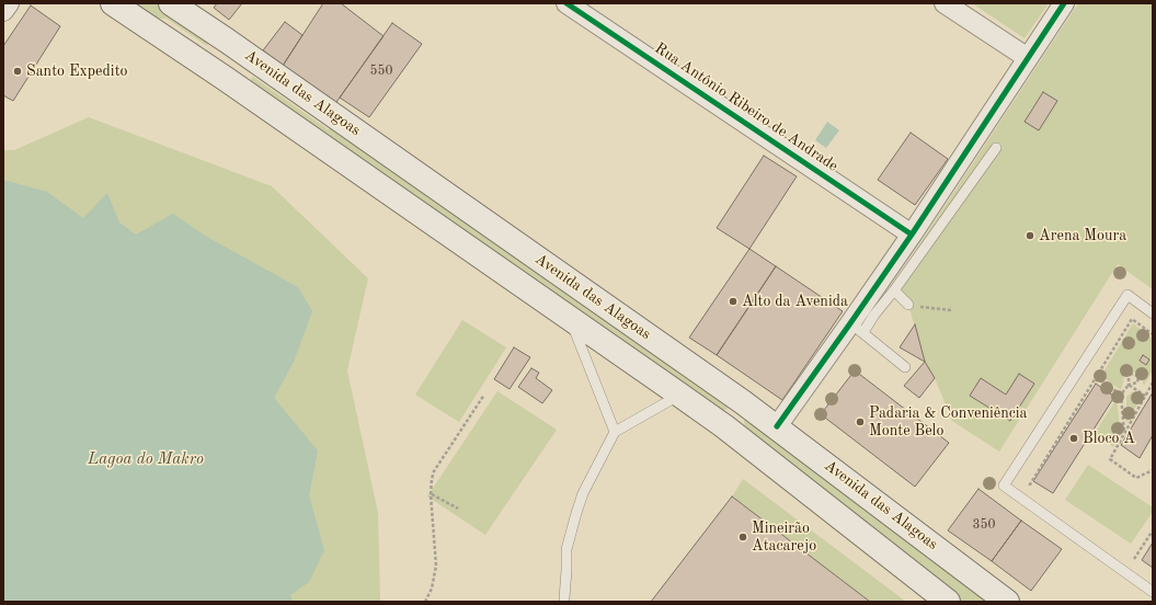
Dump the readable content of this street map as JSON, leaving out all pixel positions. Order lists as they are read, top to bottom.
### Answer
{
  "streets": {
    "main road": ["Avenida das Alagoas"],
    "street": ["Rua Antônio Ribeiro de Andrade"]
  },
  "water": ["Lagoa do Makro"],
  "places": [
    "Santo Expedito",
    "Arena Moura",
    "Alto da Avenida",
    "Padaria & Conveniência Monte Belo",
    "Bloco A",
    "Mineirão Atacarejo"
  ],
  "house_numbers": ["550", "350"]
}
